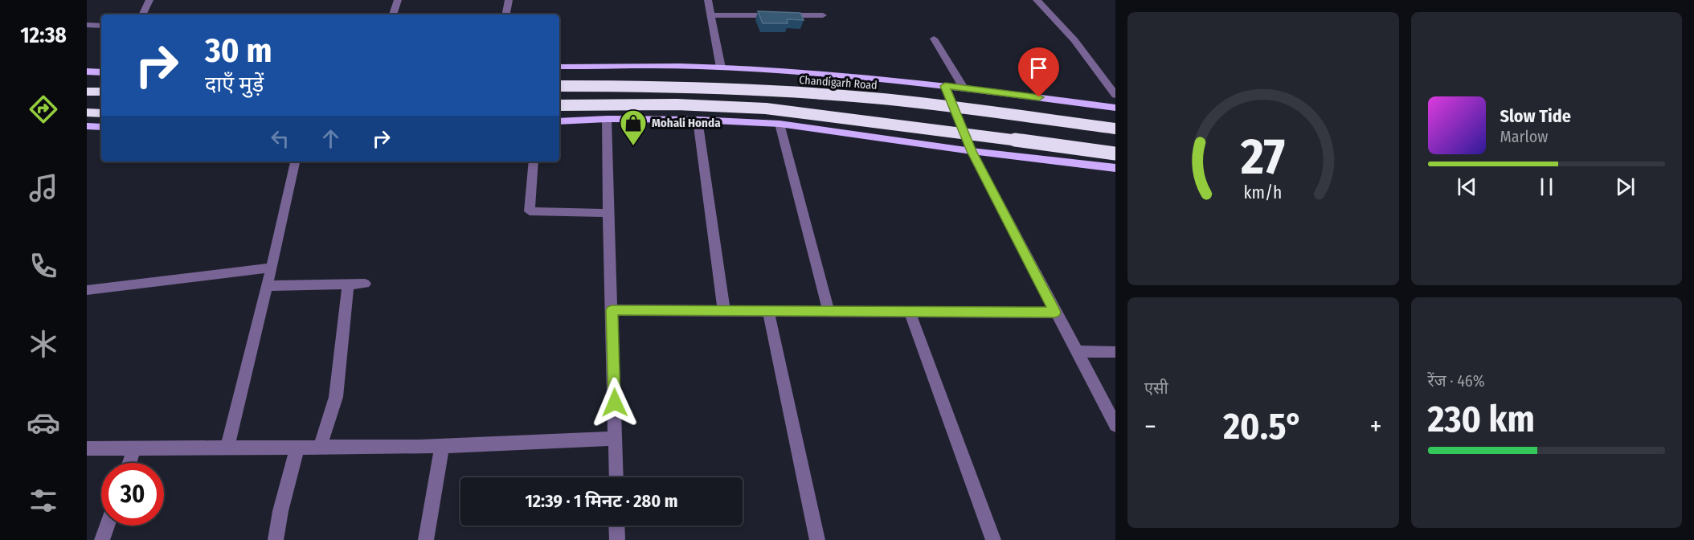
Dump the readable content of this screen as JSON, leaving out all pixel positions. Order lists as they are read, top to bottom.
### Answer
{
  "streets": {
    "highway": ["Chandigarh Road"]
  },
  "places": {
    "shop": ["Mohali Honda"]
  },
  "page": {
    "tabs": "12:38",
    "turn": ["30 m", "दाएँ मुड़ें"],
    "song": ["Slow Tide", "Marlow"],
    "tile": [
      "एसी",
      ["रेंज · 46%", "230 km"]
    ],
    "heat": ["−", "20.5°", "+"],
    "limit": "30",
    "trip": "12:39 · 1 मिनट · 280 m",
    "gauge": ["27", "km/h"]
  }
}
